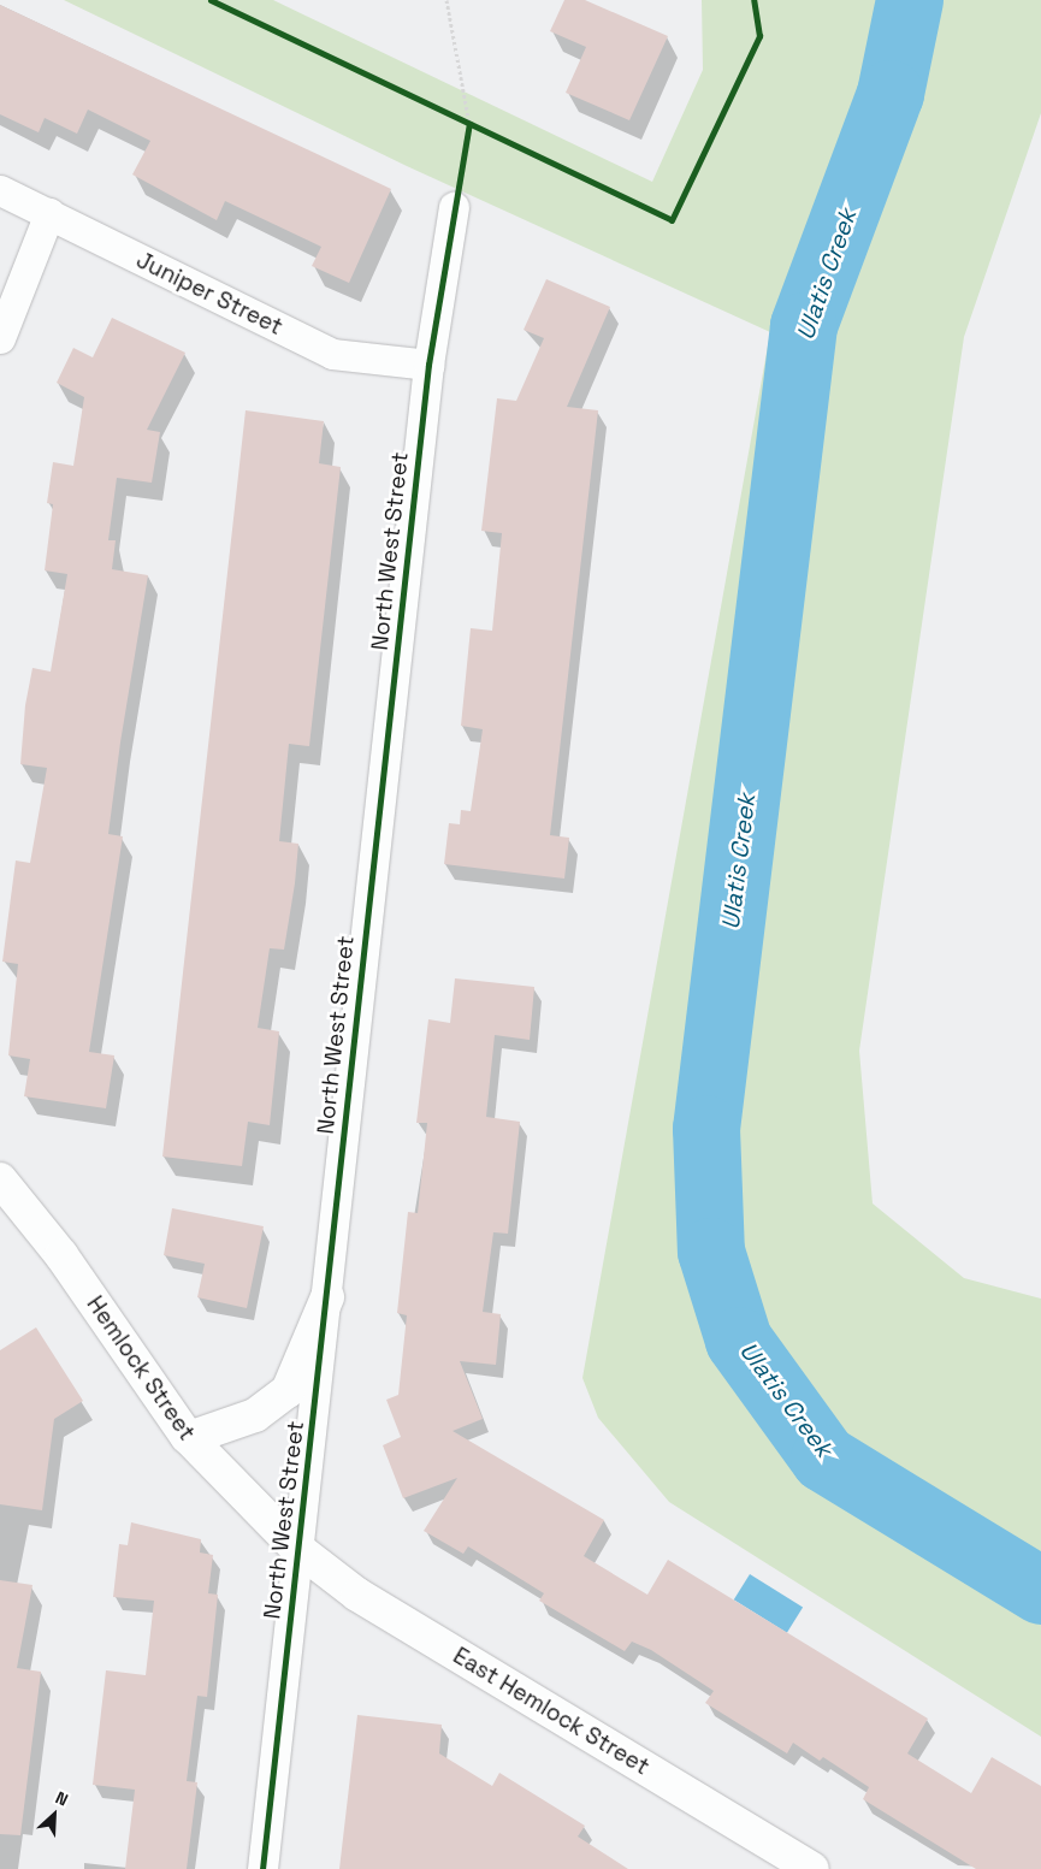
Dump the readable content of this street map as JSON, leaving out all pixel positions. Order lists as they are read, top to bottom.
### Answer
{
  "streets": {
    "street": [
      "Juniper Street",
      "North West Street",
      "Hemlock Street",
      "East Hemlock Street"
    ]
  },
  "crossings": [
    ["Juniper Street", "North West Street"],
    ["North West Street", "Hemlock Street"],
    ["North West Street", "East Hemlock Street"],
    ["Hemlock Street", "East Hemlock Street"]
  ],
  "water": ["Ulatis Creek"],
  "north": "top right"
}
